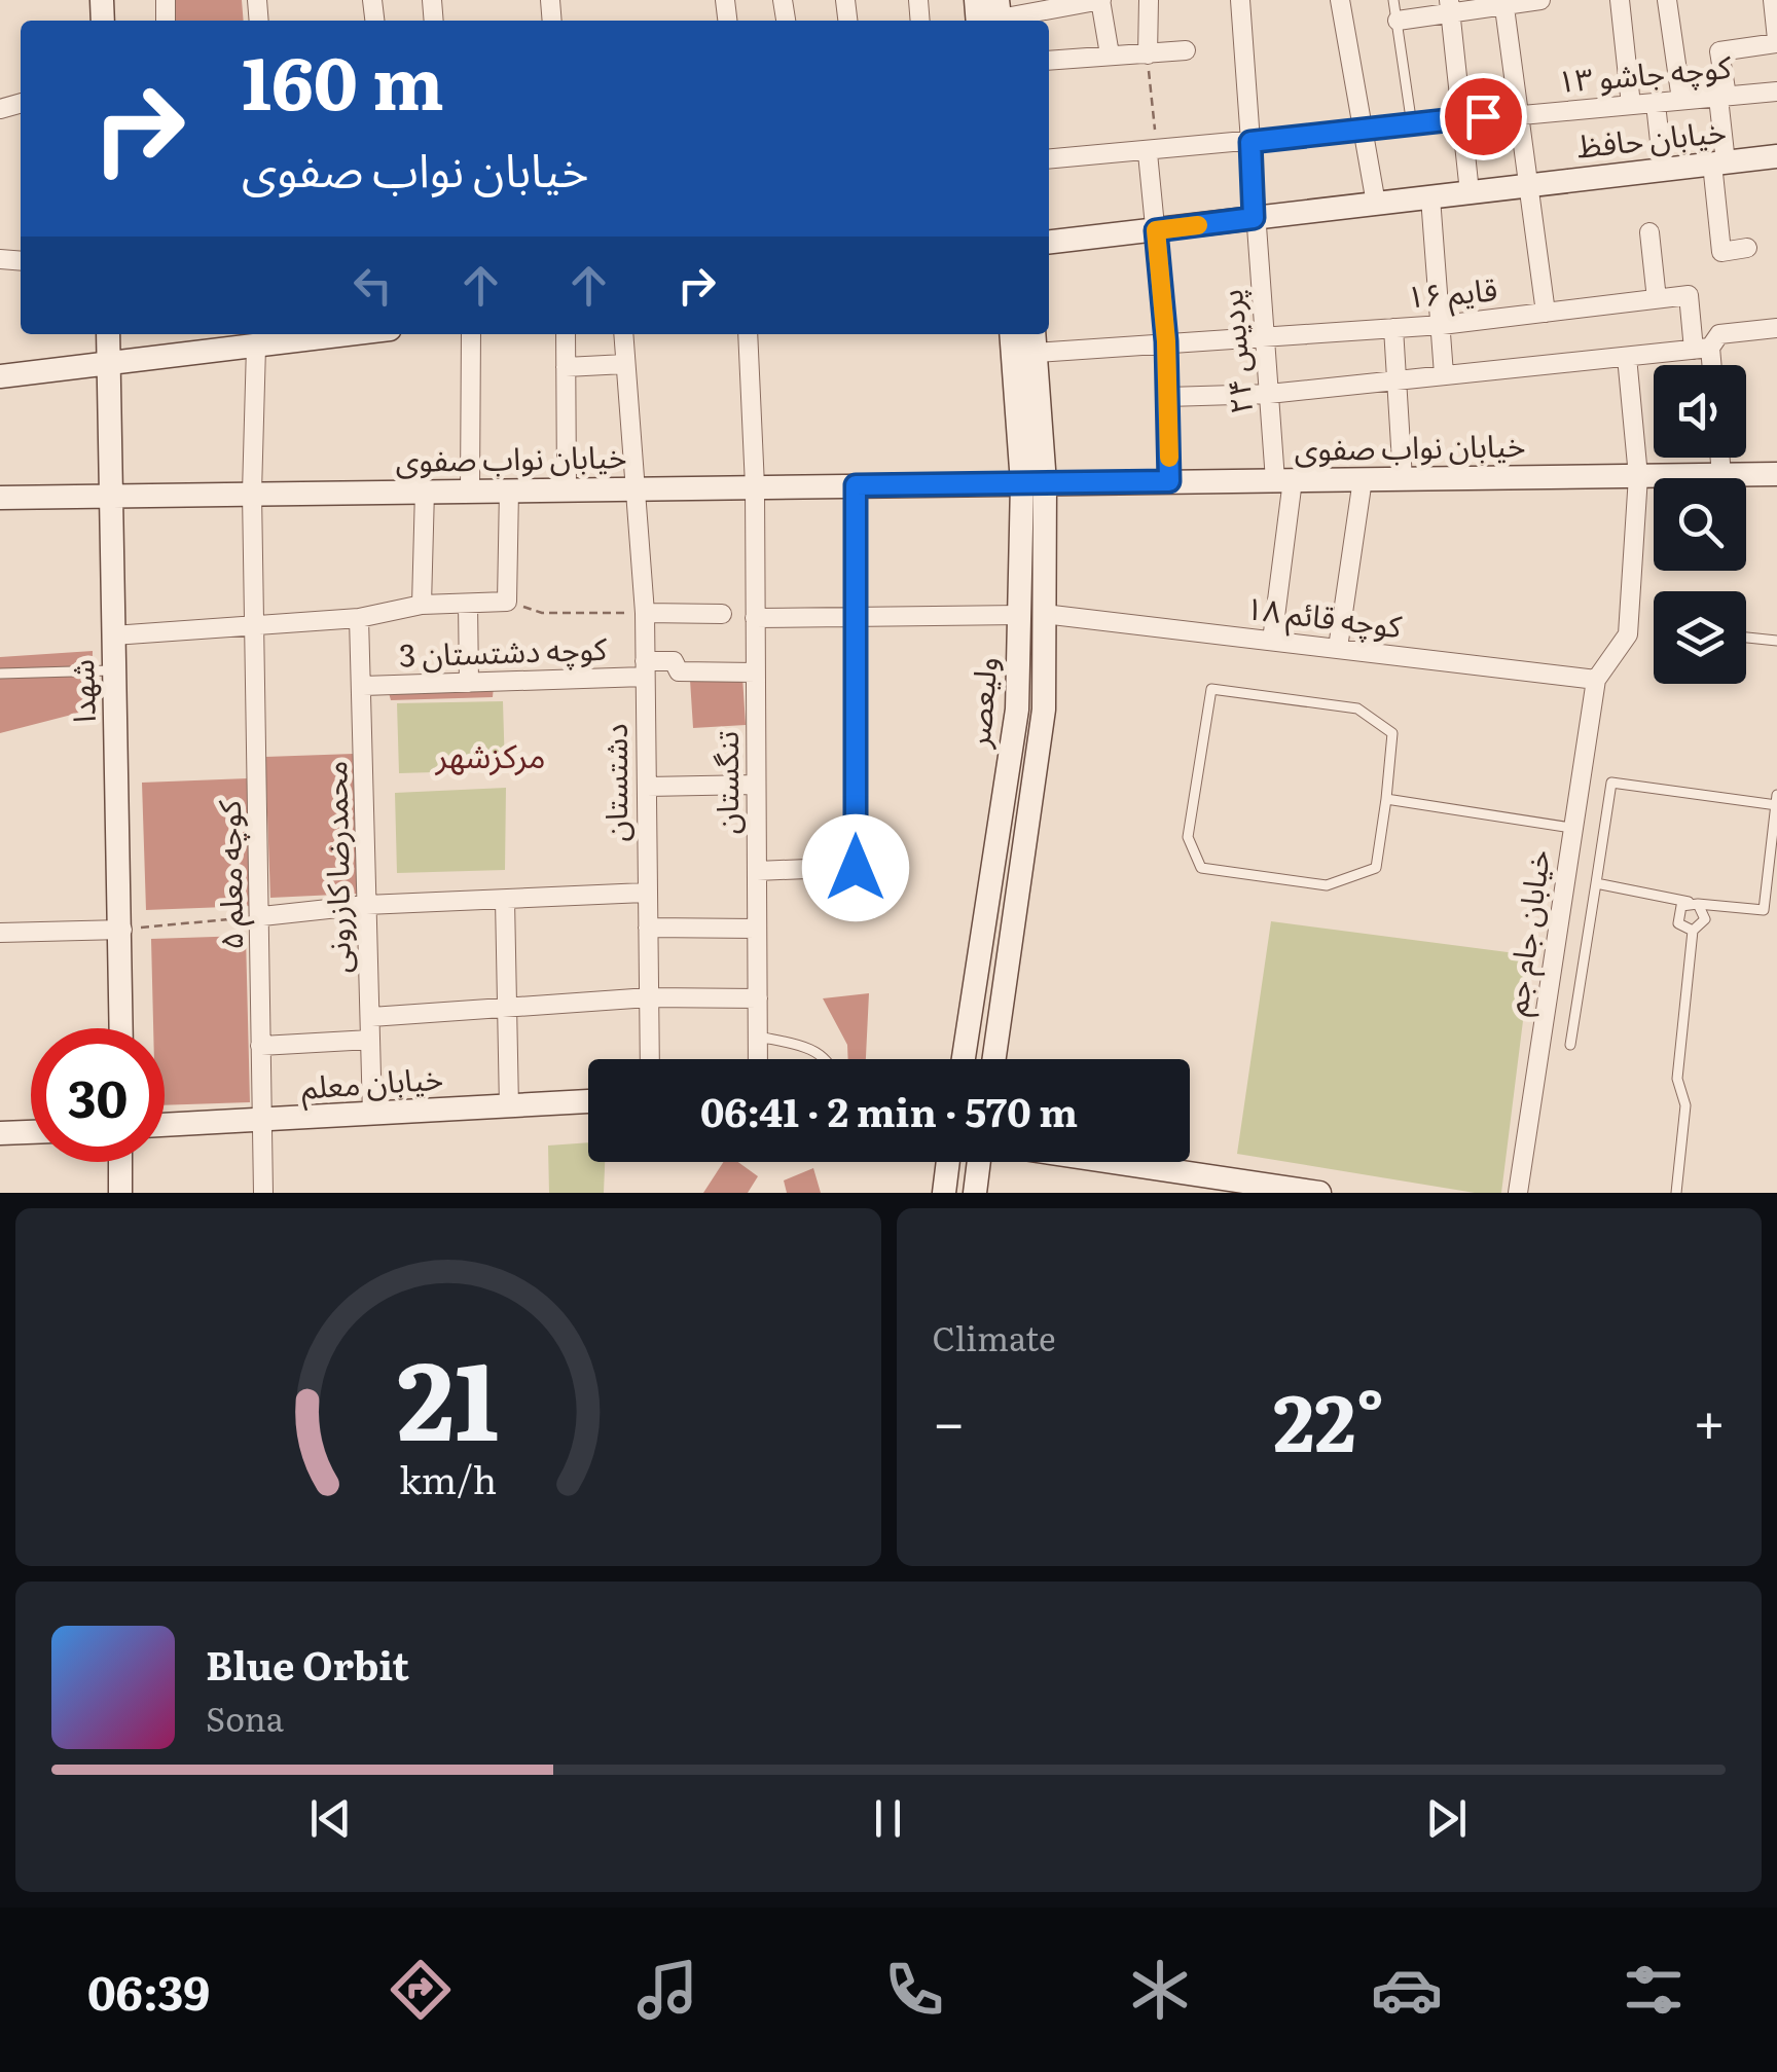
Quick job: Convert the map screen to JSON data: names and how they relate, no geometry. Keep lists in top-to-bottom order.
{
  "streets": {
    "street": [
      "کوچه جاشو ۱۳",
      "خیابان حافظ",
      "قایم ۱۶",
      "پردیس ۲۴",
      "خیابان نواب صفوی",
      "کوچه قائم ۱۸",
      "کوچه دشتستان 3",
      "شهدا",
      "ولیعصر",
      "دشتستان",
      "تنگستان",
      "محمدرضا کازرونی",
      "کوچه معلم ۵",
      "خیابان جام جم",
      "خیابان معلم"
    ]
  },
  "crossings": [
    ["کوچه جاشو ۱۳", "پردیس ۲۴"],
    ["خیابان حافظ", "پردیس ۲۴"],
    ["قایم ۱۶", "پردیس ۲۴"],
    ["قایم ۱۶", "ولیعصر"],
    ["پردیس ۲۴", "خیابان نواب صفوی"],
    ["پردیس ۲۴", "کوچه قائم ۱۸"],
    ["خیابان نواب صفوی", "شهدا"],
    ["خیابان نواب صفوی", "ولیعصر"],
    ["خیابان نواب صفوی", "دشتستان"],
    ["خیابان نواب صفوی", "تنگستان"],
    ["خیابان نواب صفوی", "کوچه معلم ۵"],
    ["کوچه قائم ۱۸", "ولیعصر"],
    ["کوچه قائم ۱۸", "تنگستان"],
    ["کوچه قائم ۱۸", "خیابان جام جم"],
    ["کوچه دشتستان 3", "دشتستان"],
    ["کوچه دشتستان 3", "تنگستان"],
    ["کوچه دشتستان 3", "محمدرضا کازرونی"],
    ["محمدرضا کازرونی", "خیابان معلم"],
    ["کوچه معلم ۵", "خیابان معلم"]
  ],
  "districts": ["مرکزشهر"],
  "page": {
    "turn": ["160 m", "خیابان نواب صفوی"],
    "limit": "30",
    "trip": "06:41 · 2 min · 570 m",
    "tile": "Climate",
    "heat": ["−", "22°", "+"],
    "song": ["Blue Orbit", "Sona"],
    "tabs": "06:39",
    "gauge": ["21", "km/h"]
  }
}
